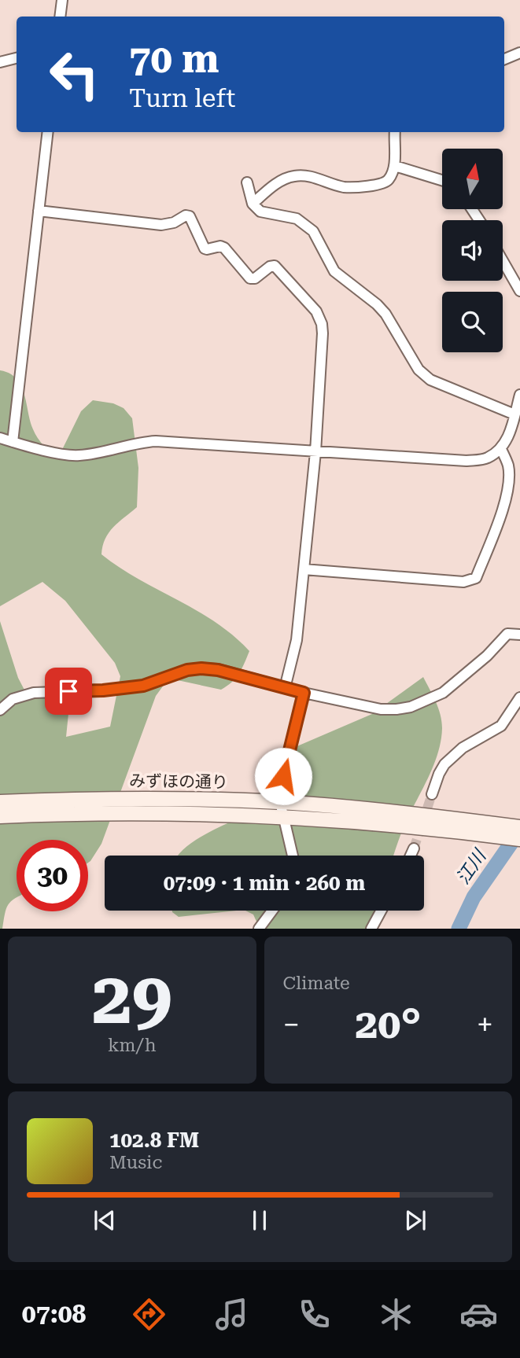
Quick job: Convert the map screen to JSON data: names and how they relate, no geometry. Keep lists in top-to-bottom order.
{
  "streets": {
    "street": ["みずほの通り"]
  },
  "water": ["江川"],
  "north": "top",
  "page": {
    "turn": ["70 m", "Turn left"],
    "limit": "30",
    "trip": "07:09 · 1 min · 260 m",
    "tile": [
      ["29", "km/h"],
      "Climate"
    ],
    "heat": ["−", "20°", "+"],
    "song": ["102.8 FM", "Music"],
    "tabs": "07:08"
  }
}
